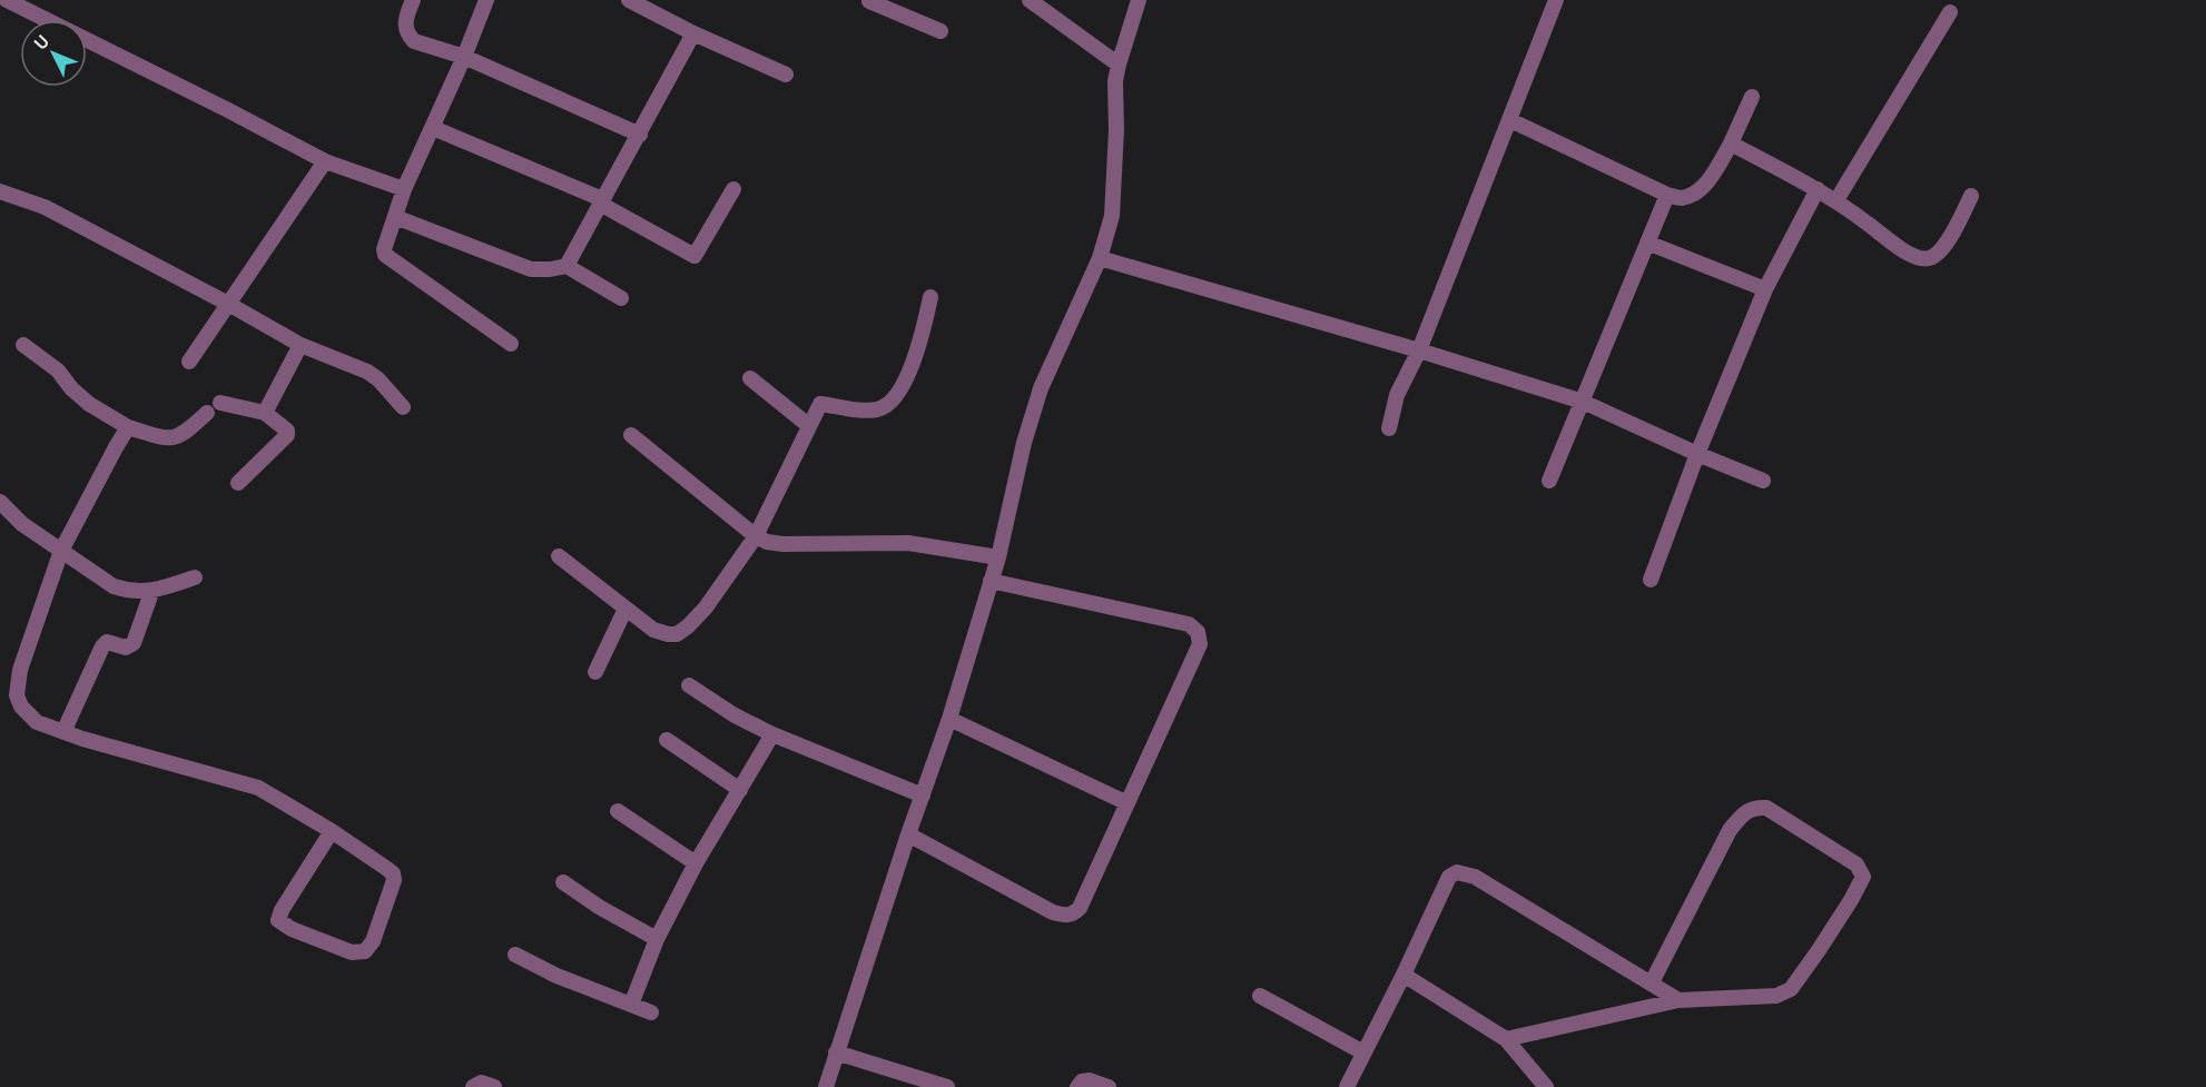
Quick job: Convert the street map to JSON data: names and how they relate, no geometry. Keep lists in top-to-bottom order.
{
  "north": "top left"
}
